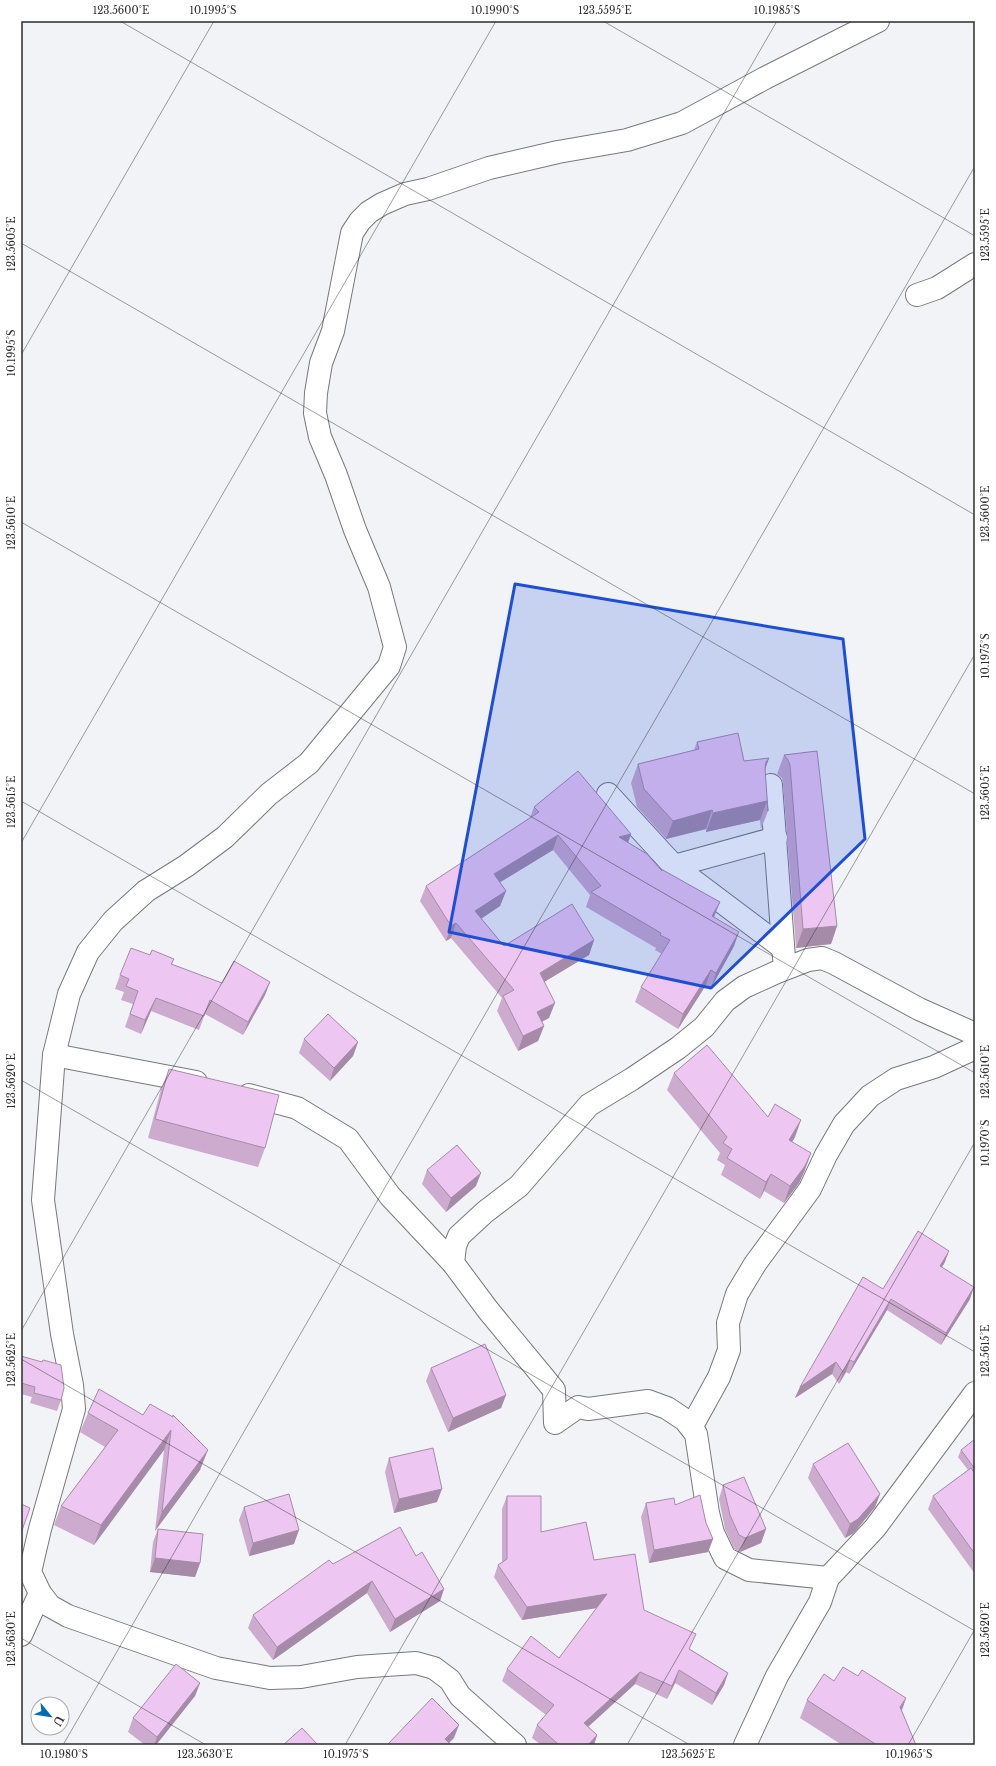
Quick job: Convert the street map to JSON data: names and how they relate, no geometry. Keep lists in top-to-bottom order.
{
  "north": "bottom right",
  "coordinates": [
    "123.5600°E",
    "10.1995°S",
    "10.1990°S",
    "123.5595°E",
    "10.1985°S",
    "123.5605°E",
    "123.5610°E",
    "10.1975°S",
    "123.5615°E",
    "123.5620°E",
    "10.1970°S",
    "123.5625°E",
    "123.5630°E",
    "10.1980°S",
    "10.1965°S"
  ]
}
